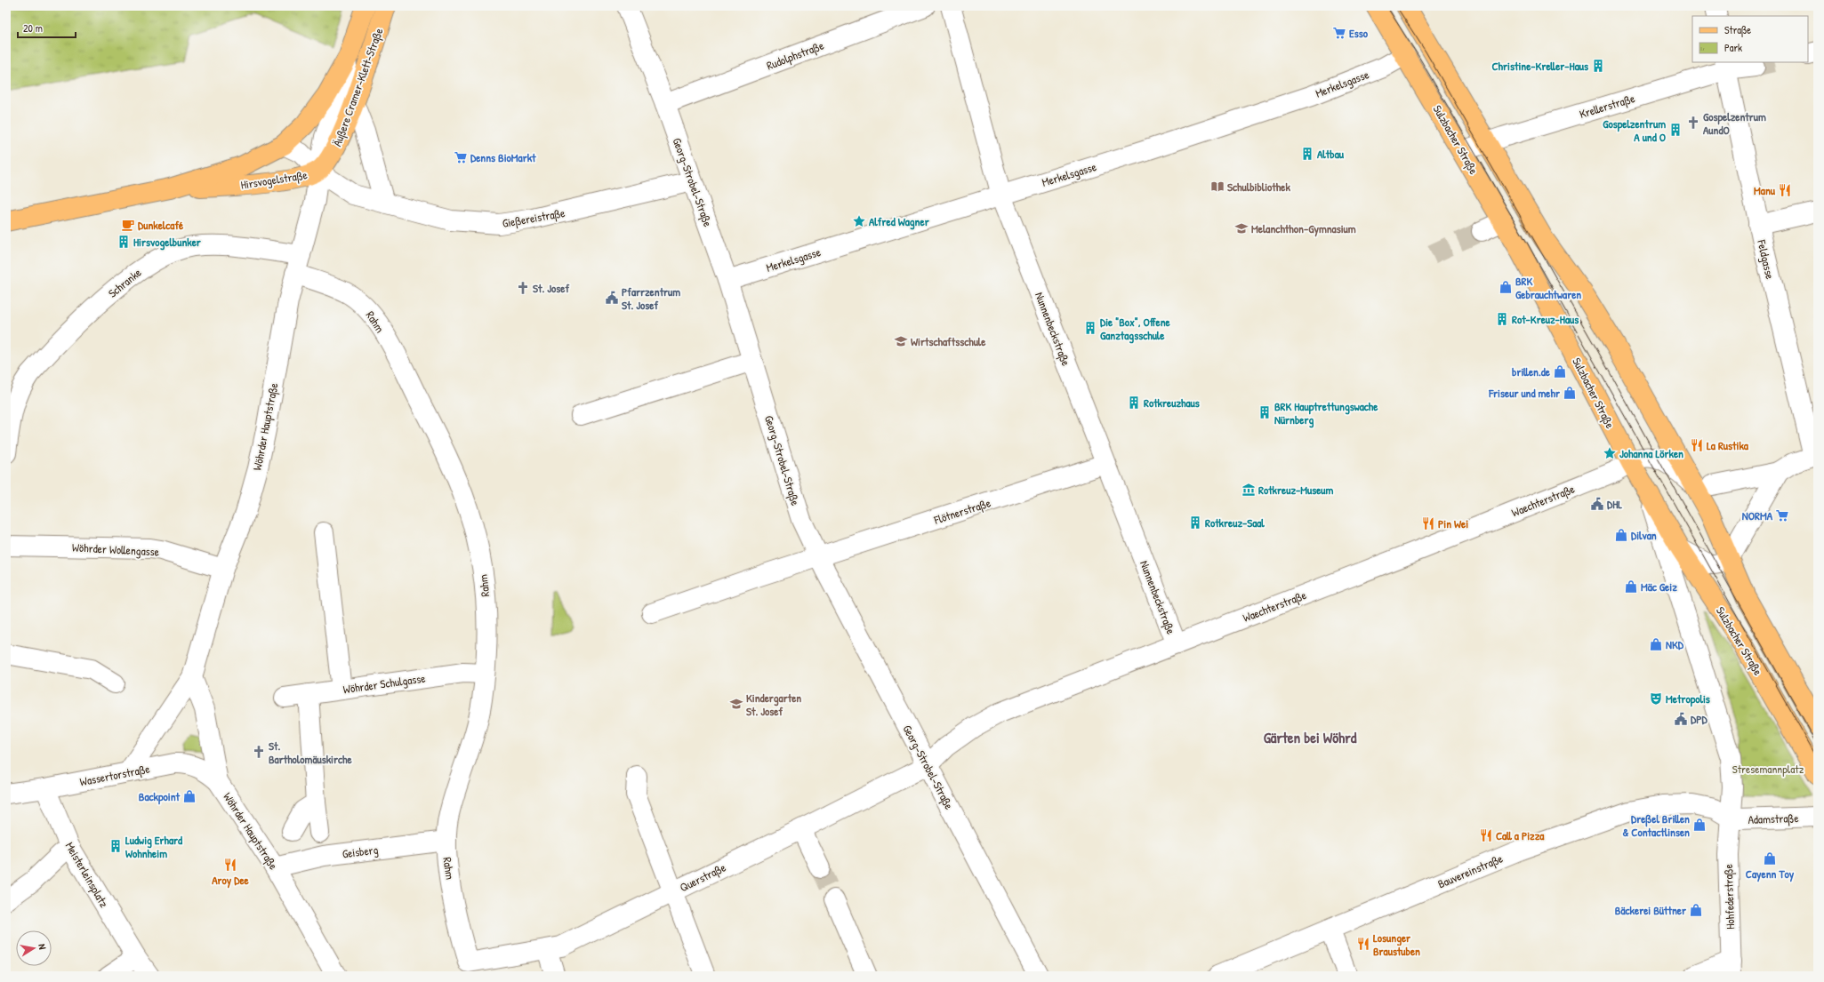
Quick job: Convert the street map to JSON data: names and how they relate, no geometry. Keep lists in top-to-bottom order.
{
  "streets": {
    "main road": ["Äußere Cramer-Klett-Straße", "Sulzbacher Straße", "Hirsvogelstraße"],
    "street": [
      "Rudolphstraße",
      "Merkelsgasse",
      "Krellerstraße",
      "Georg-Strobel-Straße",
      "Gießereistraße",
      "Feldgasse",
      "Schranke",
      "Rahm",
      "Nunnenbeckstraße",
      "Wöhrder Hauptstraße",
      "Waechterstraße",
      "Flötnerstraße",
      "Wöhrder Wollengasse",
      "Wöhrder Schulgasse",
      "Wassertorstraße",
      "Adamstraße",
      "Geisberg",
      "Bauvereinstraße",
      "Meisterleinsplatz",
      "Querstraße",
      "Hohfederstraße"
    ]
  },
  "crossings": [
    ["Rudolphstraße", "Georg-Strobel-Straße"],
    ["Merkelsgasse", "Sulzbacher Straße"],
    ["Merkelsgasse", "Georg-Strobel-Straße"],
    ["Merkelsgasse", "Nunnenbeckstraße"],
    ["Äußere Cramer-Klett-Straße", "Hirsvogelstraße"],
    ["Äußere Cramer-Klett-Straße", "Gießereistraße"],
    ["Äußere Cramer-Klett-Straße", "Wöhrder Hauptstraße"],
    ["Krellerstraße", "Sulzbacher Straße"],
    ["Krellerstraße", "Feldgasse"],
    ["Sulzbacher Straße", "Waechterstraße"],
    ["Hirsvogelstraße", "Gießereistraße"],
    ["Hirsvogelstraße", "Wöhrder Hauptstraße"],
    ["Georg-Strobel-Straße", "Gießereistraße"],
    ["Georg-Strobel-Straße", "Waechterstraße"],
    ["Georg-Strobel-Straße", "Flötnerstraße"],
    ["Georg-Strobel-Straße", "Querstraße"],
    ["Gießereistraße", "Wöhrder Hauptstraße"],
    ["Schranke", "Wöhrder Hauptstraße"],
    ["Rahm", "Wöhrder Hauptstraße"],
    ["Rahm", "Wöhrder Schulgasse"],
    ["Rahm", "Geisberg"],
    ["Rahm", "Querstraße"],
    ["Nunnenbeckstraße", "Waechterstraße"],
    ["Nunnenbeckstraße", "Flötnerstraße"],
    ["Wöhrder Hauptstraße", "Wöhrder Wollengasse"],
    ["Wöhrder Hauptstraße", "Wassertorstraße"],
    ["Wöhrder Hauptstraße", "Geisberg"],
    ["Waechterstraße", "Querstraße"],
    ["Wassertorstraße", "Meisterleinsplatz"],
    ["Adamstraße", "Bauvereinstraße"],
    ["Adamstraße", "Hohfederstraße"],
    ["Bauvereinstraße", "Hohfederstraße"]
  ],
  "districts": ["Gärten bei Wöhrd"],
  "parks": ["Stresemannplatz"],
  "places": {
    "supermarket": ["Esso", "Denns BioMarkt", "NORMA"],
    "building": [
      "Christine-Kreller-Haus",
      "Gospelzentrum A und O",
      "Altbau",
      "Hirsvogelbunker",
      "Rot-Kreuz-Haus",
      "Die \"Box\", Offene Ganztagsschule",
      "Rotkreuzhaus",
      "BRK Hauptrettungswache Nürnberg",
      "Rotkreuz-Saal",
      "Ludwig Erhard Wohnheim"
    ],
    "church": ["Gospelzentrum AundO", "St. Josef", "St. Bartholomäuskirche"],
    "library": ["Schulbibliothek"],
    "restaurant": [
      "Manu",
      "La Rustika",
      "Pin Wei",
      "Call a Pizza",
      "Aroy Dee",
      "Losunger Braustuben"
    ],
    "place": ["Alfred Wagner", "Johanna Lörken"],
    "cafe": ["Dunkelcafé"],
    "school or university": ["Melanchthon-Gymnasium", "Wirtschaftsschule", "Kindergarten St. Josef"],
    "shop": [
      "BRK Gebrauchtwaren",
      "brillen.de",
      "Friseur und mehr",
      "Dilvan",
      "Mäc Geiz",
      "NKD",
      "Backpoint",
      "Dreßel Brillen & Contactlinsen",
      "Cayenn Toy",
      "Bäckerei Büttner"
    ],
    "public building": ["Pfarrzentrum St. Josef", "DHL", "DPD"],
    "museum": ["Rotkreuz-Museum"],
    "theatre": ["Metropolis"]
  },
  "legend": ["Straße", "Park"],
  "scale_bar": "20 m",
  "north": "right"
}
